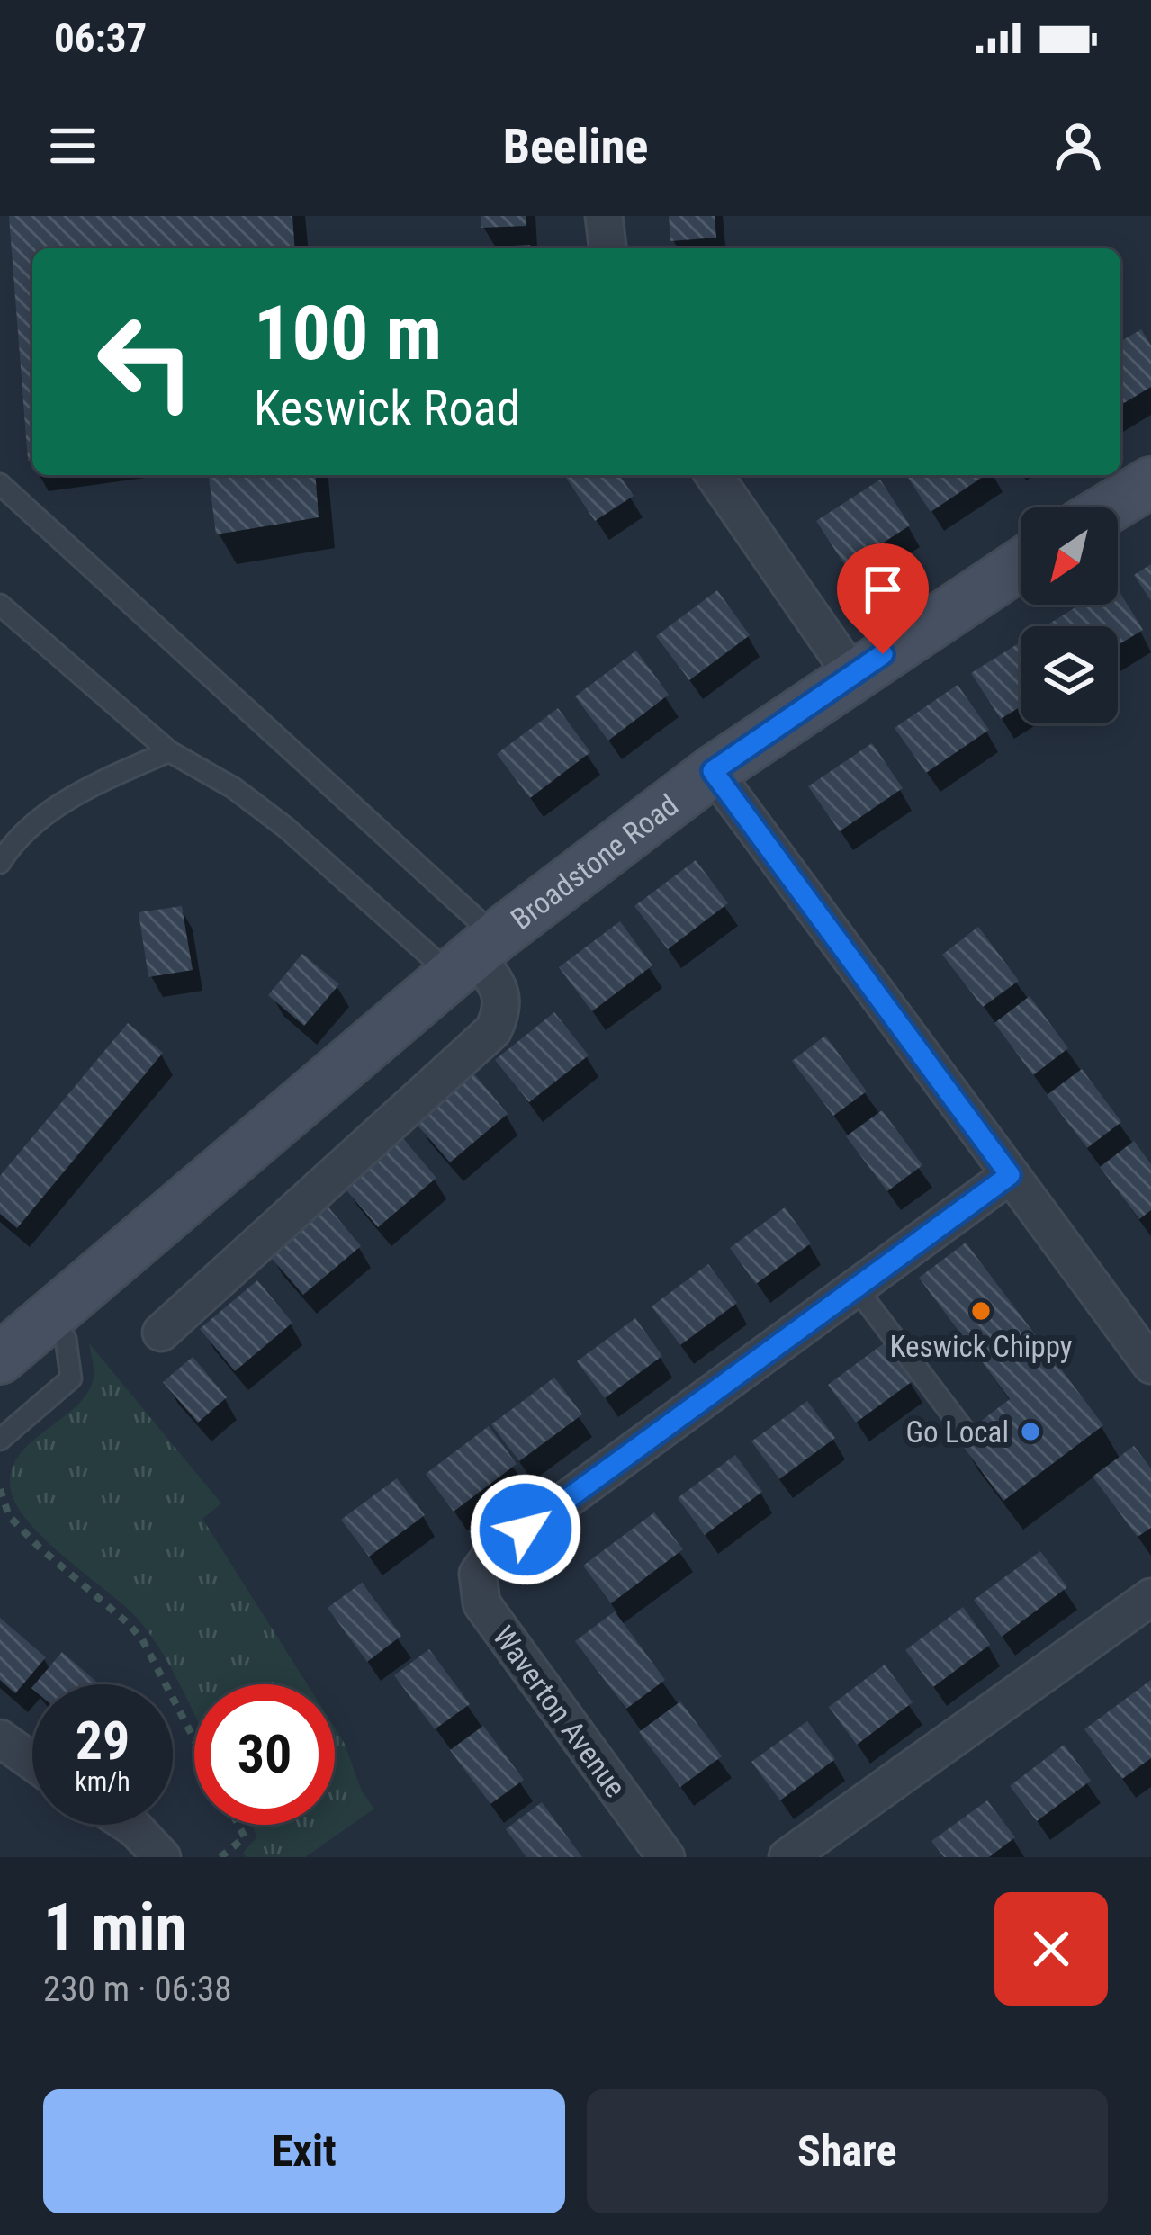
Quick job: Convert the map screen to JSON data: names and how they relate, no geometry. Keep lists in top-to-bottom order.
{
  "streets": {
    "main road": ["Broadstone Road"],
    "street": ["Waverton Avenue"]
  },
  "places": ["Keswick Chippy", "Go Local"],
  "north": "bottom left",
  "page": {
    "status": "06:37",
    "header": "Beeline",
    "turn": ["100 m", "Keswick Road"],
    "speed": "29 km/h",
    "limit": "30",
    "heading": ["1 min", "230 m · 06:38"],
    "buttons": ["Exit", "Share"]
  }
}
